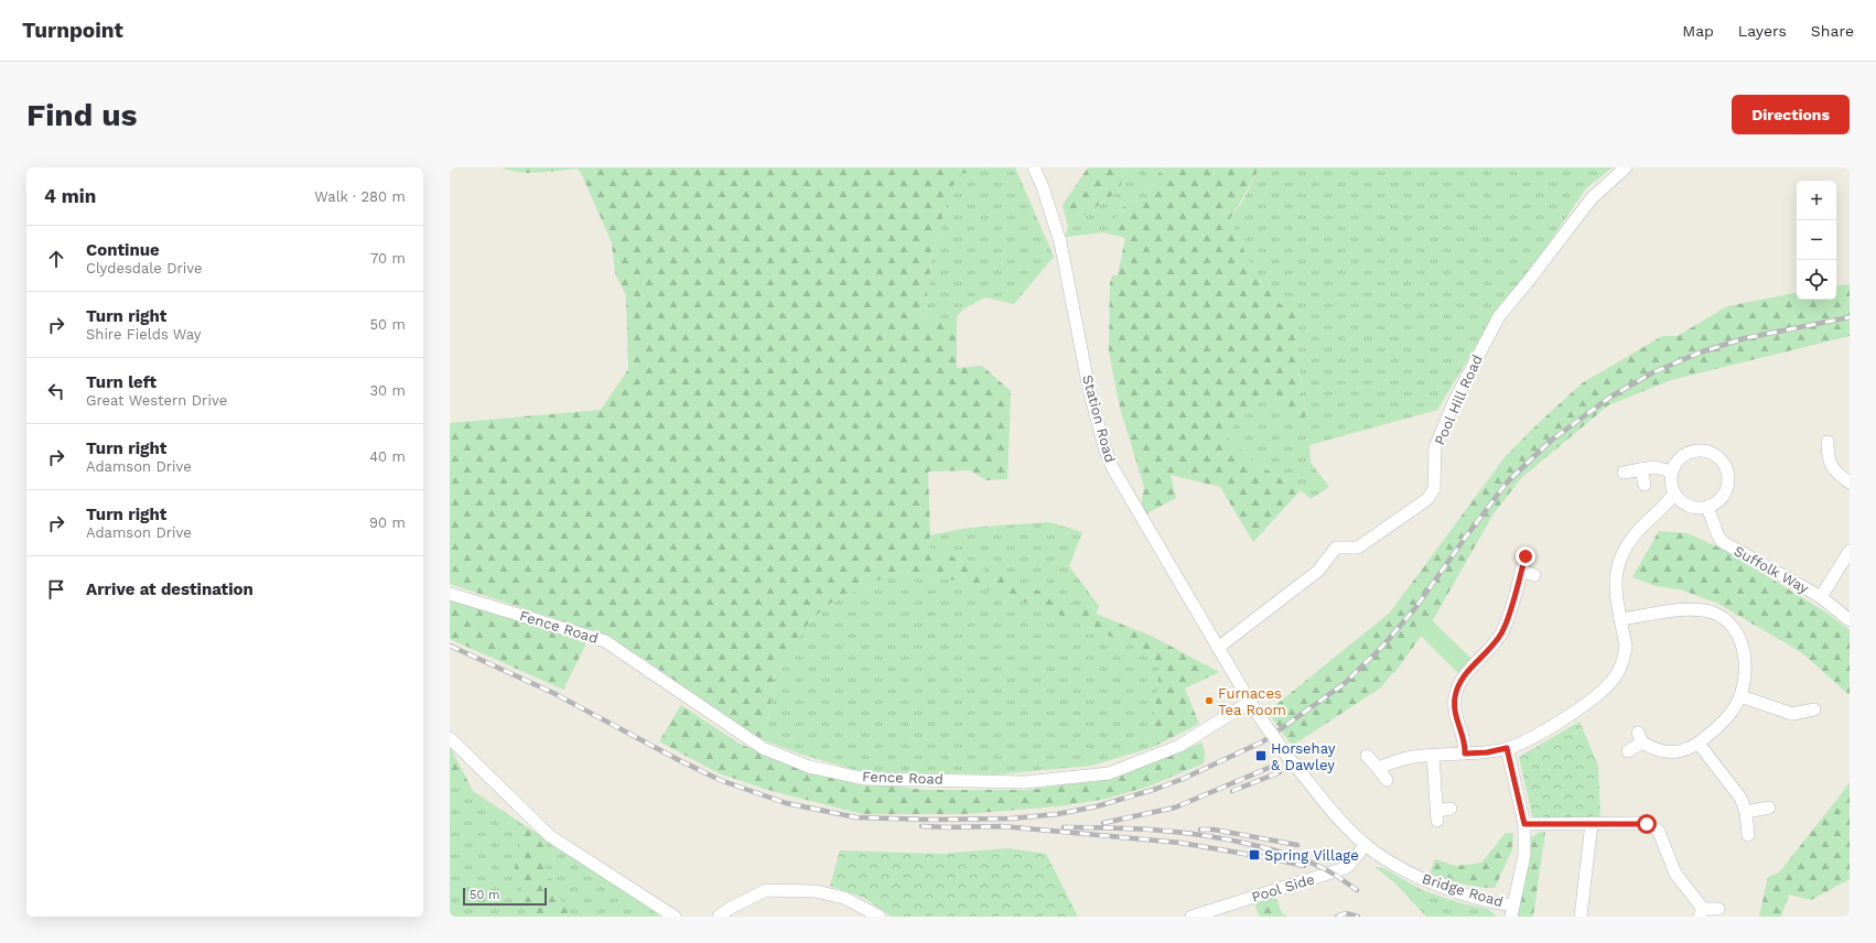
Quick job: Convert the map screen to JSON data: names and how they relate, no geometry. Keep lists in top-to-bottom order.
{
  "streets": {
    "street": [
      "Pool Hill Road",
      "Station Road",
      "Suffolk Way",
      "Fence Road",
      "Pool Side",
      "Bridge Road"
    ]
  },
  "crossings": [
    ["Pool Hill Road", "Station Road"],
    ["Pool Hill Road", "Bridge Road"],
    ["Station Road", "Bridge Road"],
    ["Fence Road", "Bridge Road"],
    ["Pool Side", "Bridge Road"]
  ],
  "places": {
    "other": ["Furnaces Tea Room"],
    "transit": ["Horsehay & Dawley", "Spring Village"]
  },
  "scale_bar": "50 m",
  "page": {
    "header": "Turnpoint",
    "nav": ["Map", "Layers", "Share"],
    "buttons": "Directions",
    "title": "Find us",
    "heading": ["4 min", "Walk · 280 m"],
    "map_buttons": ["+", "−"],
    "list": [
      ["Continue", "Clydesdale Drive", "70 m"],
      ["Turn right", "Shire Fields Way", "50 m"],
      ["Turn left", "Great Western Drive", "30 m"],
      ["Turn right", "Adamson Drive", "40 m"],
      ["Turn right", "Adamson Drive", "90 m"],
      "Arrive at destination"
    ],
    "scale": "50 m"
  }
}
